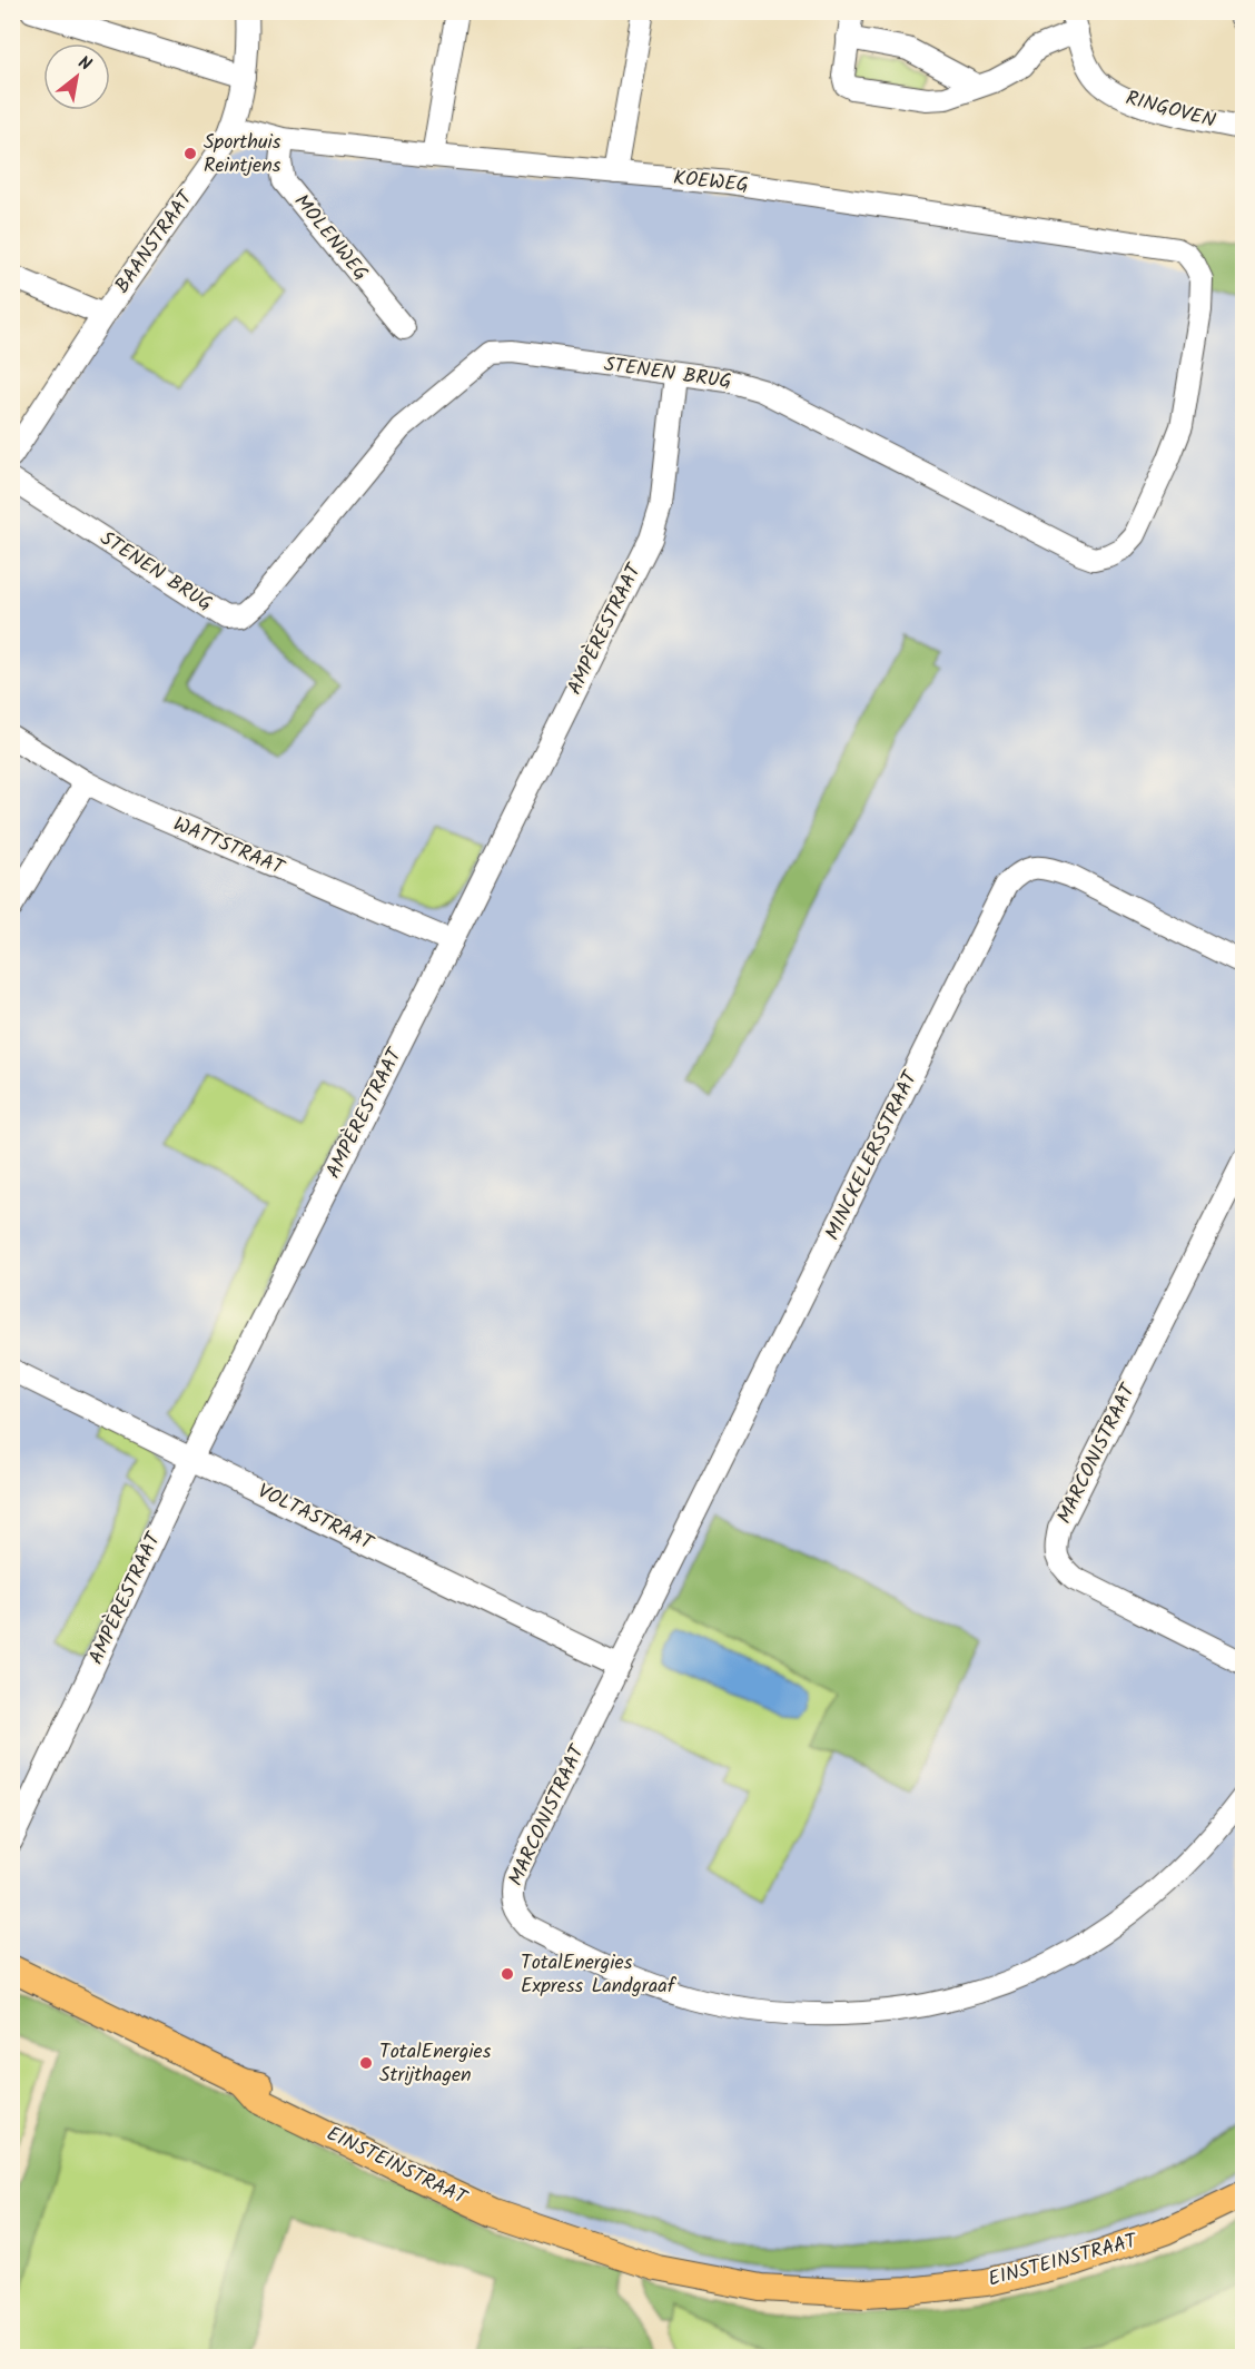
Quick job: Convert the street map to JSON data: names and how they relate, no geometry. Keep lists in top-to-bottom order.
{
  "streets": {
    "main road": ["EINSTEINSTRAAT"],
    "street": [
      "RINGOVEN",
      "KOEWEG",
      "MOLENWEG",
      "BAANSTRAAT",
      "STENEN BRUG",
      "AMPÈRESTRAAT",
      "WATTSTRAAT",
      "MINCKELERSSTRAAT",
      "MARCONISTRAAT",
      "VOLTASTRAAT"
    ]
  },
  "crossings": [
    ["KOEWEG", "MOLENWEG"],
    ["KOEWEG", "BAANSTRAAT"],
    ["KOEWEG", "STENEN BRUG"],
    ["STENEN BRUG", "AMPÈRESTRAAT"],
    ["AMPÈRESTRAAT", "WATTSTRAAT"],
    ["AMPÈRESTRAAT", "VOLTASTRAAT"],
    ["MINCKELERSSTRAAT", "MARCONISTRAAT"],
    ["MINCKELERSSTRAAT", "VOLTASTRAAT"],
    ["MARCONISTRAAT", "VOLTASTRAAT"]
  ],
  "places": ["Sporthuis Reintjens", "TotalEnergies Express Landgraaf", "TotalEnergies Strijthagen"],
  "north": "top right"
}
